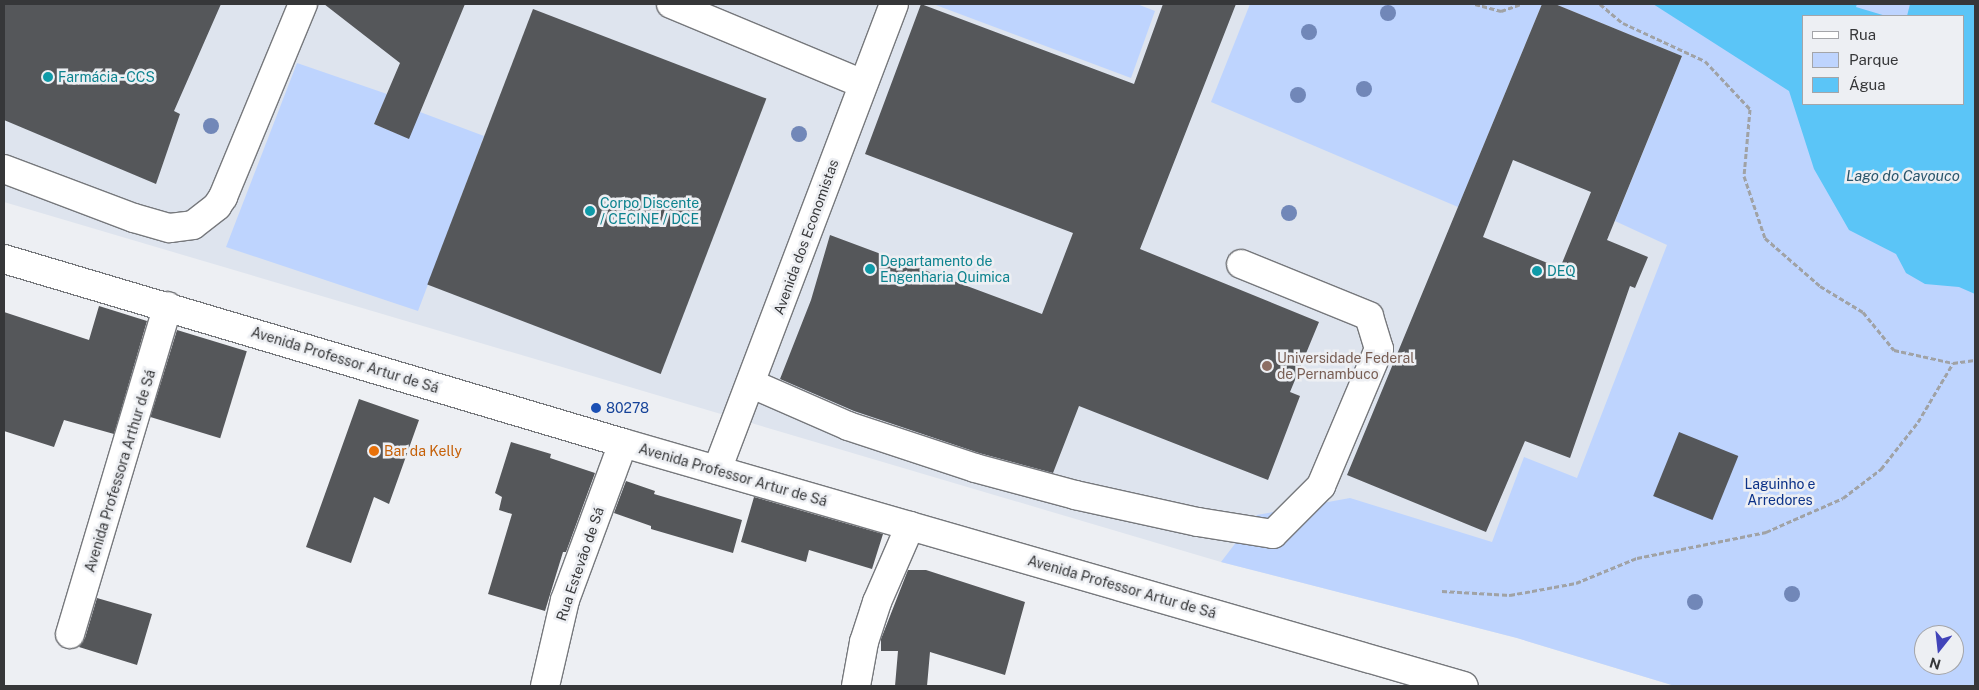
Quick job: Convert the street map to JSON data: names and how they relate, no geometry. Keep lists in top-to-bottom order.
{
  "streets": {
    "street": [
      "Avenida dos Economistas",
      "Avenida Professor Artur de Sá",
      "Avenida Professora Arthur de Sá",
      "Rua Estevão de Sá"
    ]
  },
  "crossings": [
    ["Avenida dos Economistas", "Avenida Professor Artur de Sá"],
    ["Avenida Professor Artur de Sá", "Avenida Professora Arthur de Sá"],
    ["Avenida Professor Artur de Sá", "Rua Estevão de Sá"]
  ],
  "water": ["Lago do Cavouco"],
  "parks": ["Laguinho e Arredores"],
  "places": [
    "Farmácia - CCS",
    "Corpo Discente / CECINE / DCE",
    "Departamento de Engenharia Quimica",
    "DEQ",
    "Universidade Federal de Pernambuco",
    "80278",
    "Bar da Kelly"
  ],
  "legend": ["Rua", "Parque", "Água"],
  "north": "bottom"
}
